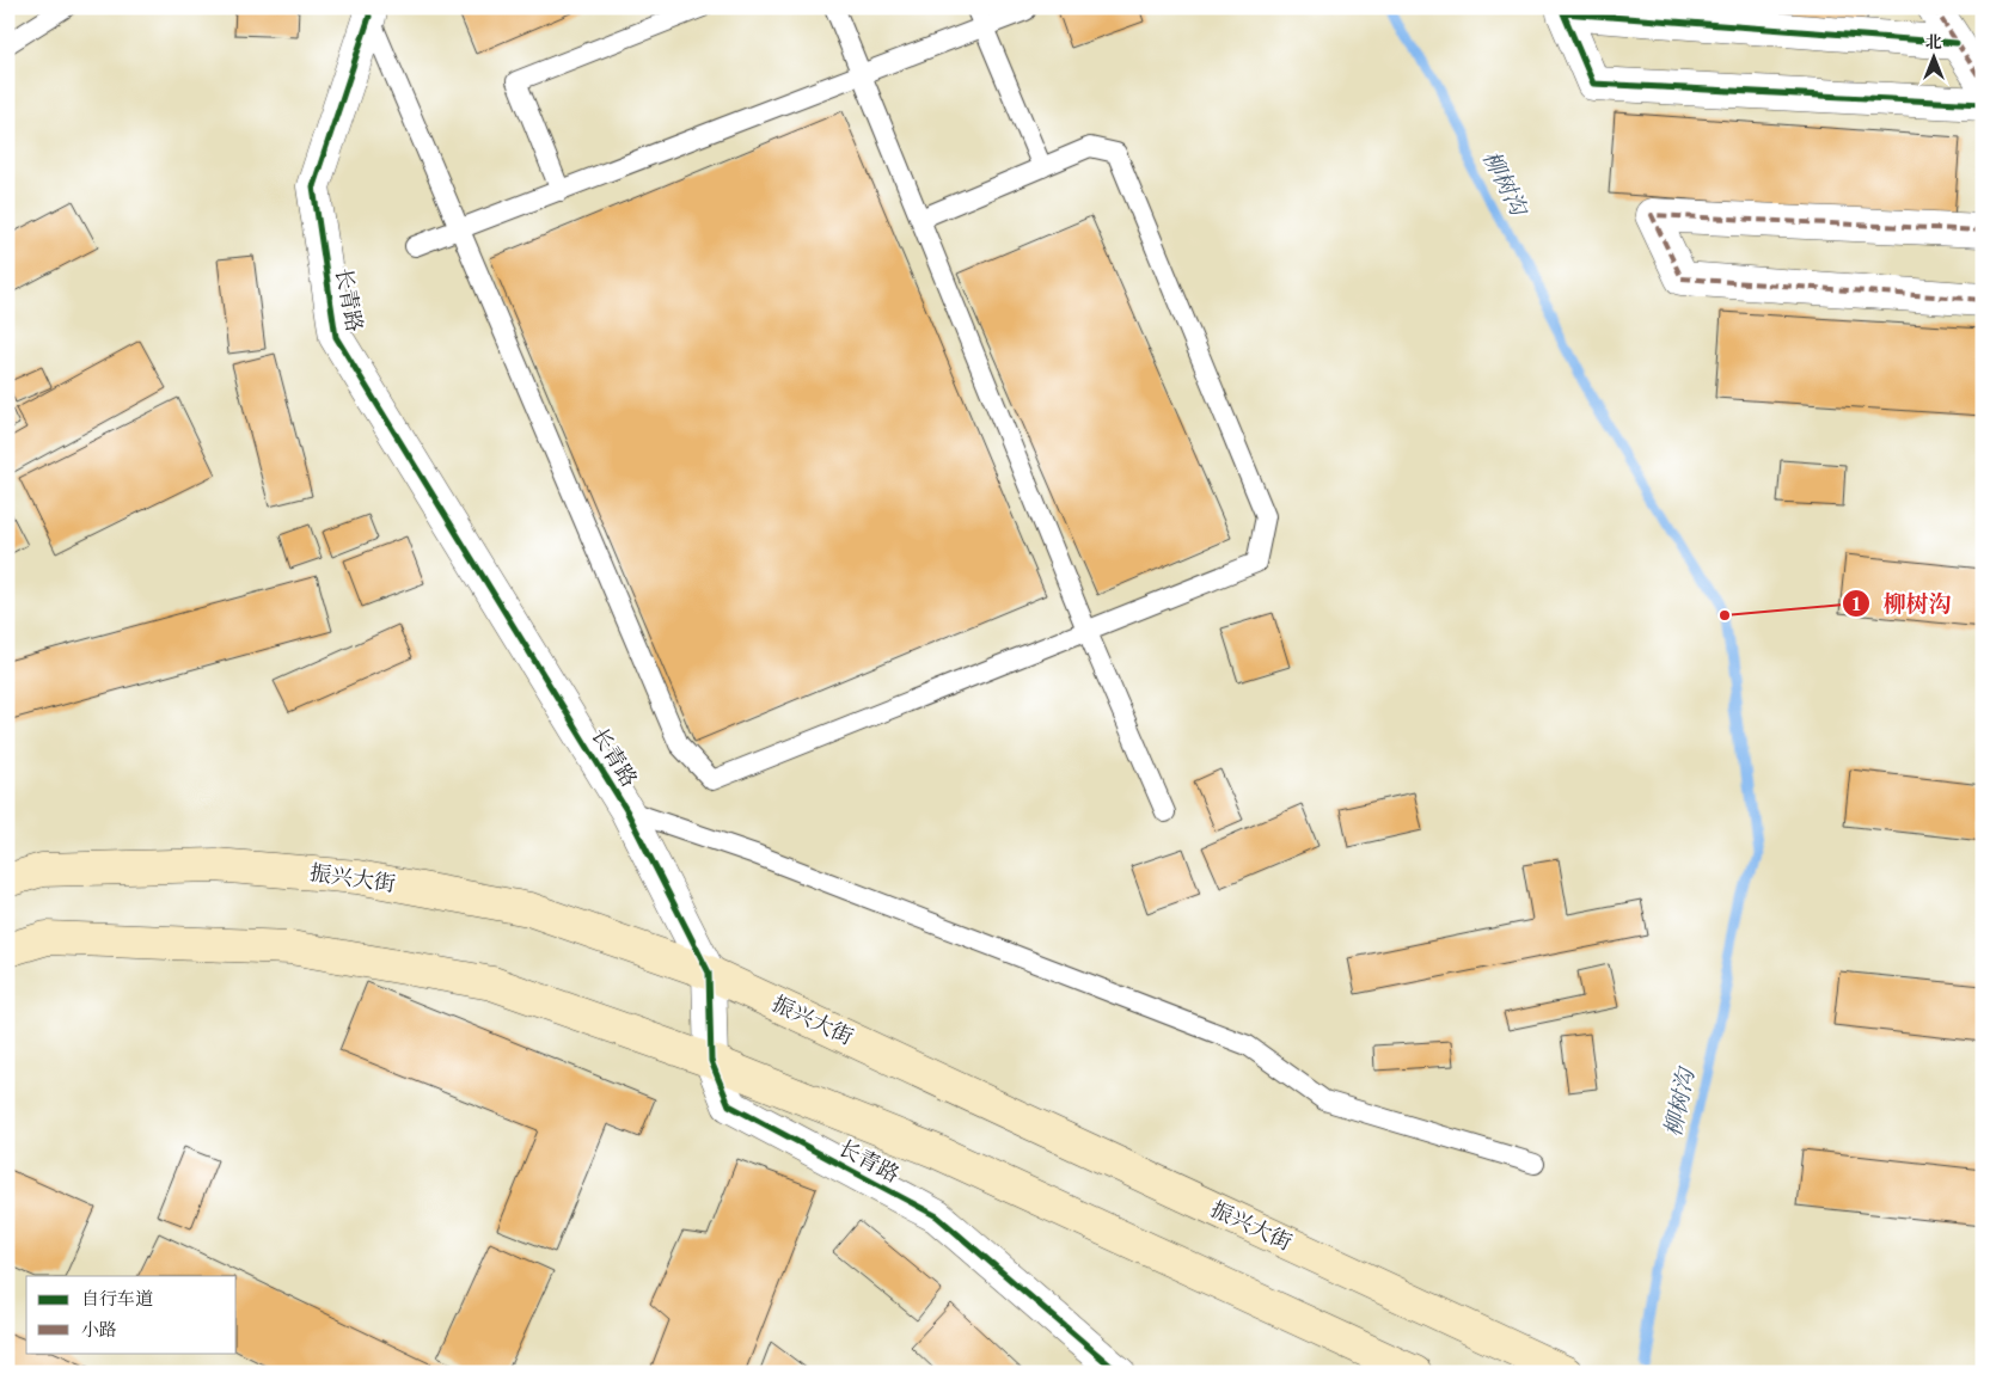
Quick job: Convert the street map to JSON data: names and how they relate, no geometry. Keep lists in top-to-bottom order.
{
  "streets": {
    "street": ["长青路", "振兴大街"]
  },
  "crossings": [
    ["长青路", "振兴大街"]
  ],
  "water": ["柳树沟"],
  "places": ["柳树沟"],
  "legend": ["自行车道", "小路"],
  "north": "top"
}
